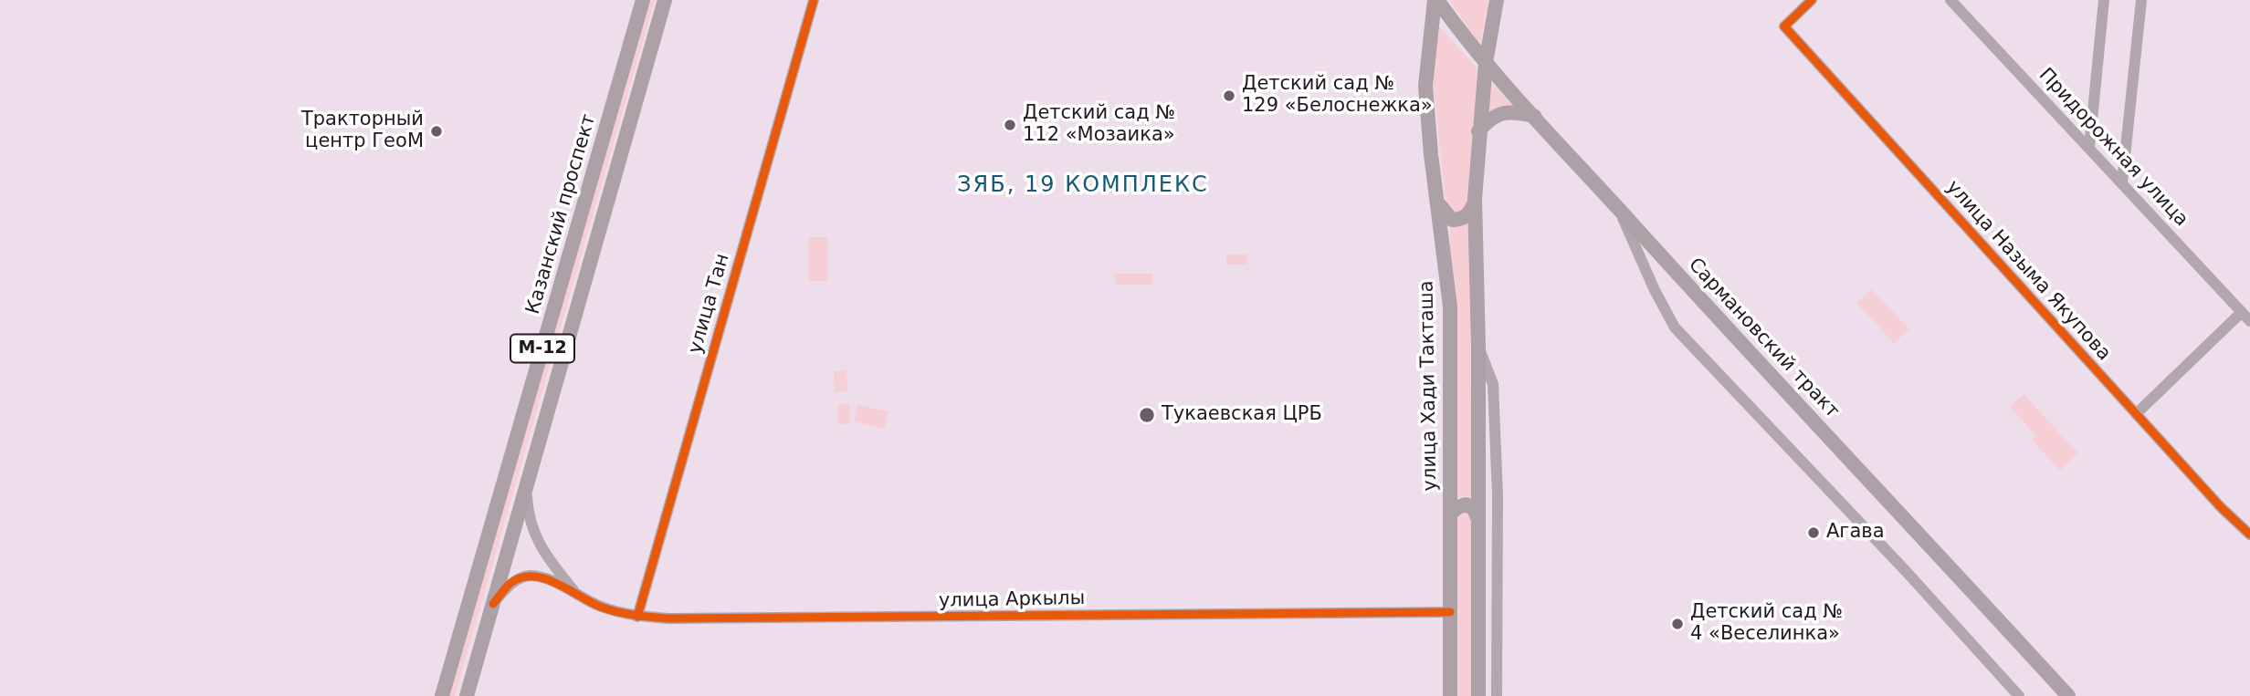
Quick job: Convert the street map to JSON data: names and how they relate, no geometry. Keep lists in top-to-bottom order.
{
  "streets": {
    "main road": [
      "Казанский проспект",
      "Сармановский тракт",
      "М-12",
      "улица Хади Такташа"
    ],
    "street": [
      "Придорожная улица",
      "улица Назыма Якупова",
      "улица Тан",
      "улица Аркылы"
    ]
  },
  "crossings": [
    ["Казанский проспект", "улица Аркылы"],
    ["улица Тан", "улица Аркылы"],
    ["Сармановский тракт", "улица Хади Такташа"],
    ["улица Хади Такташа", "улица Аркылы"]
  ],
  "districts": ["ЗЯБ, 19 КОМПЛЕКС"],
  "places": [
    "Детский сад № 129 «Белоснежка»",
    "Детский сад № 112 «Мозаика»",
    "Тракторный центр ГеоМ",
    "Тукаевская ЦРБ",
    "Агава",
    "Детский сад № 4 «Веселинка»"
  ]
}
